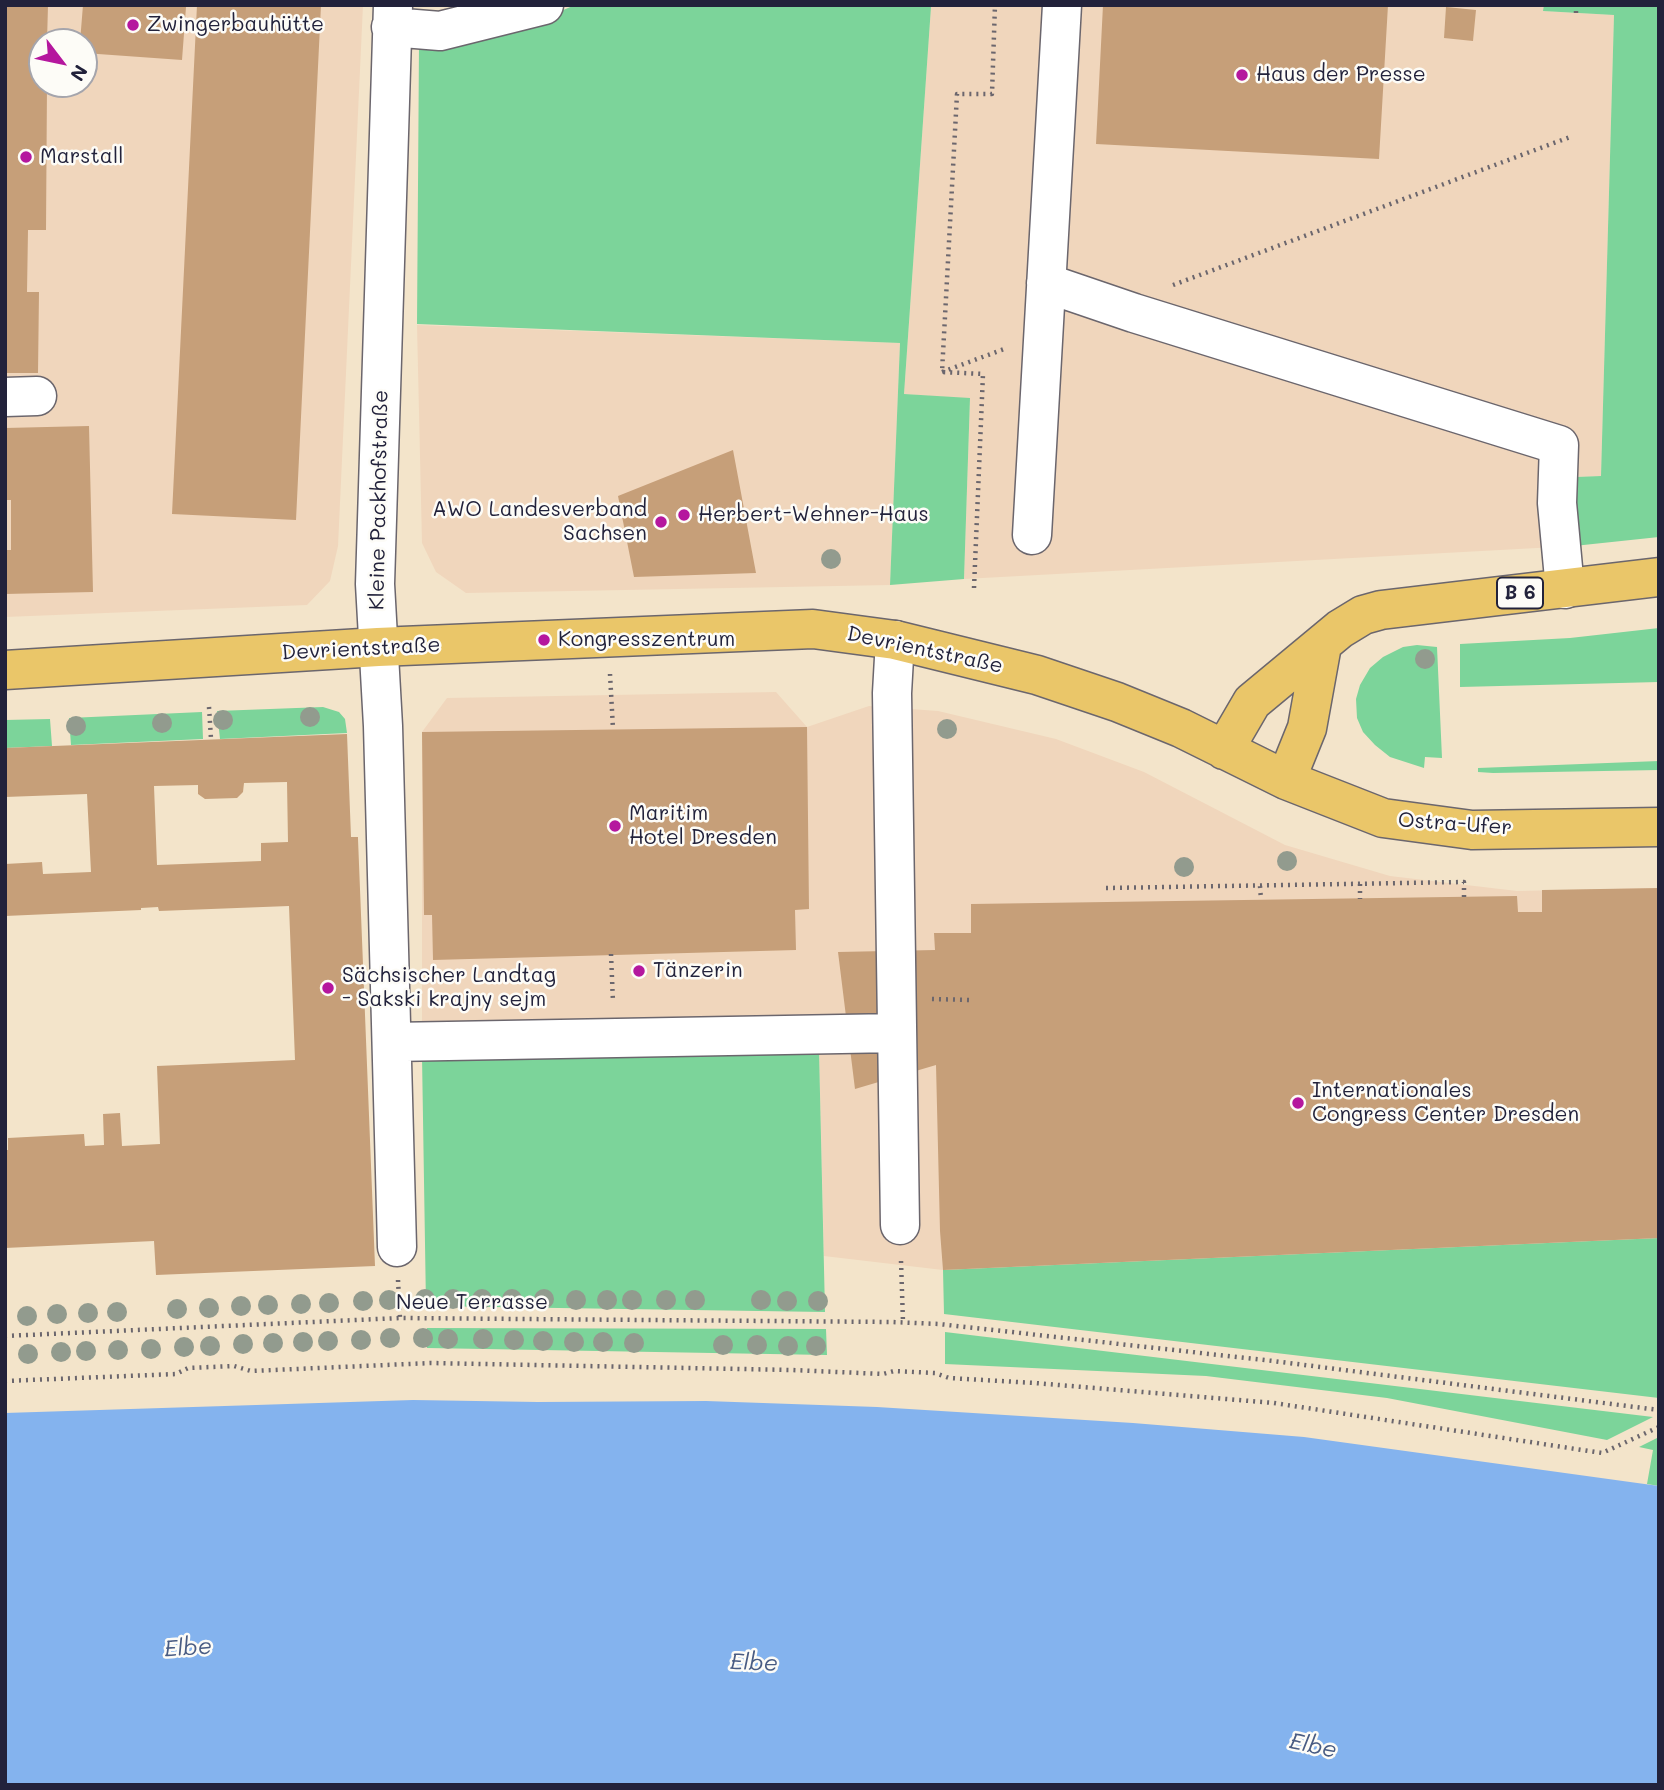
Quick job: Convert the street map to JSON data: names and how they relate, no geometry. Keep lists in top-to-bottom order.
{
  "streets": {
    "main road": ["B 6", "Devrientstraße", "Ostra-Ufer"],
    "street": ["Kleine Packhofstraße"],
    "path": ["Neue Terrasse"]
  },
  "crossings": [
    ["Kleine Packhofstraße", "Devrientstraße"],
    ["B 6", "Devrientstraße"],
    ["B 6", "Ostra-Ufer"],
    ["Devrientstraße", "Ostra-Ufer"]
  ],
  "water": ["Elbe"],
  "places": [
    "Zwingerbauhütte",
    "Haus der Presse",
    "Marstall",
    "Herbert-Wehner-Haus",
    "AWO Landesverband Sachsen",
    "Kongresszentrum",
    "Maritim Hotel Dresden",
    "Tänzerin",
    "Sächsischer Landtag - Sakski krajny sejm",
    "Internationales Congress Center Dresden"
  ],
  "north": "bottom right"
}
